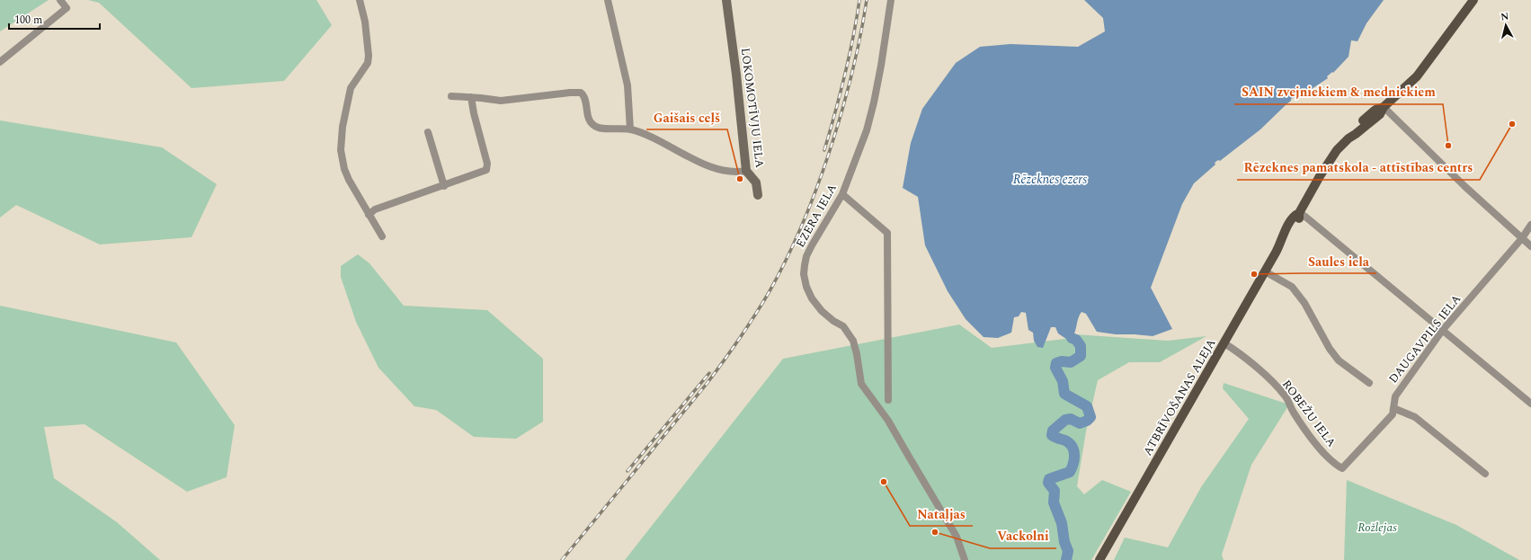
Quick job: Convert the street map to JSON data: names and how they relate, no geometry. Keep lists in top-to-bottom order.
{
  "streets": {
    "main road": ["ATBRĪVOŠANAS ALEJA"],
    "street": [
      "LOKOMOTĪVJU IELA",
      "EZERA IELA",
      "DAUGAVPILS IELA",
      "ROBEŽU IELA"
    ]
  },
  "crossings": [
    ["DAUGAVPILS IELA", "ROBEŽU IELA"],
    ["ATBRĪVOŠANAS ALEJA", "ROBEŽU IELA"]
  ],
  "water": ["Rēzeknes ezers"],
  "parks": ["Rožlejas"],
  "places": [
    "Rēzeknes pamatskola - attīstības centrs",
    "SAIN zvejniekiem & medniekiem",
    "Gaišais ceļš",
    "Saules iela",
    "Nataļjas",
    "Vackolni"
  ],
  "scale_bar": "100 m",
  "north": "top"
}
